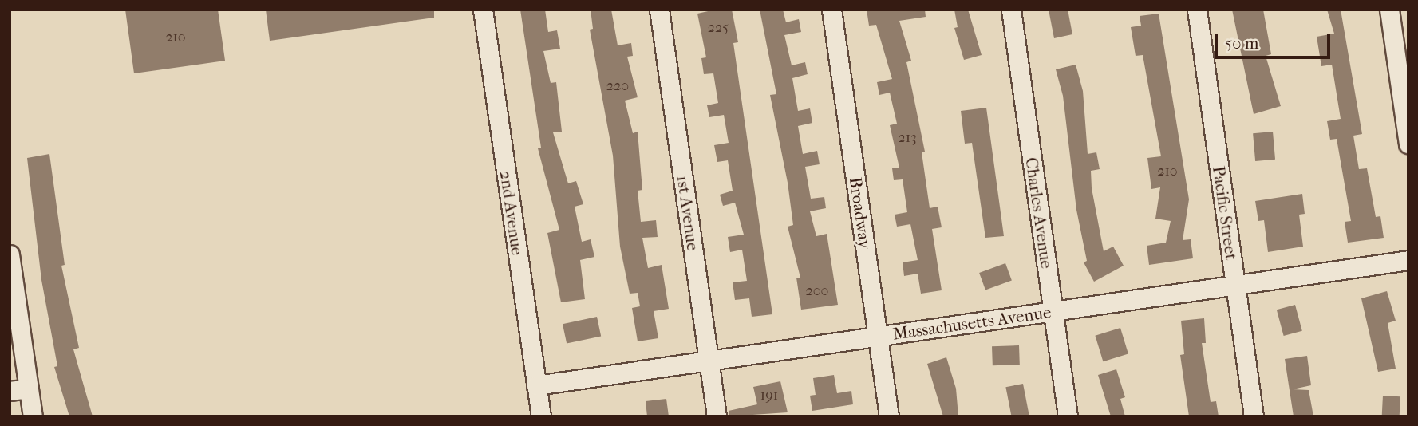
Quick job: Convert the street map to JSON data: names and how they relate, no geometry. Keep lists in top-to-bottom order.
{
  "streets": {
    "street": [
      "2nd Avenue",
      "1st Avenue",
      "Broadway",
      "Charles Avenue",
      "Pacific Street",
      "Massachusetts Avenue"
    ]
  },
  "crossings": [
    ["2nd Avenue", "Massachusetts Avenue"],
    ["1st Avenue", "Massachusetts Avenue"],
    ["Broadway", "Massachusetts Avenue"],
    ["Charles Avenue", "Massachusetts Avenue"],
    ["Pacific Street", "Massachusetts Avenue"]
  ],
  "house_numbers": [
    "225",
    "210",
    "220",
    "213",
    "210",
    "200",
    "191"
  ],
  "scale_bar": "50 m"
}
